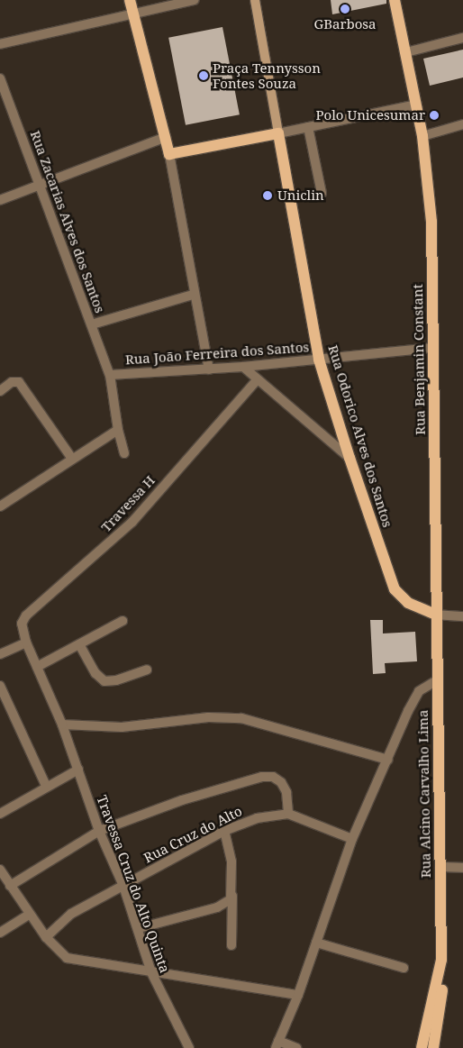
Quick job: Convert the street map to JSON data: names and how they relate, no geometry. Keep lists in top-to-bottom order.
{
  "streets": {
    "main road": ["Rua Benjamin Constant", "Rua Odorico Alves dos Santos", "Rua Alcino Carvalho Lima"],
    "street": [
      "Rua Zacarias Alves dos Santos",
      "Rua João Ferreira dos Santos",
      "Travessa H",
      "Rua Cruz do Alto",
      "Travessa Cruz do Alto Quinta"
    ]
  },
  "crossings": [
    ["Rua Zacarias Alves dos Santos", "Rua João Ferreira dos Santos"],
    ["Rua João Ferreira dos Santos", "Rua Benjamin Constant"],
    ["Rua João Ferreira dos Santos", "Rua Odorico Alves dos Santos"],
    ["Rua Benjamin Constant", "Rua Odorico Alves dos Santos"],
    ["Rua Benjamin Constant", "Rua Alcino Carvalho Lima"],
    ["Rua Odorico Alves dos Santos", "Rua Alcino Carvalho Lima"],
    ["Travessa H", "Travessa Cruz do Alto Quinta"],
    ["Rua Cruz do Alto", "Travessa Cruz do Alto Quinta"]
  ],
  "places": [
    "GBarbosa",
    "Praça Tennysson Fontes Souza",
    "Polo Unicesumar",
    "Uniclin"
  ]
}
